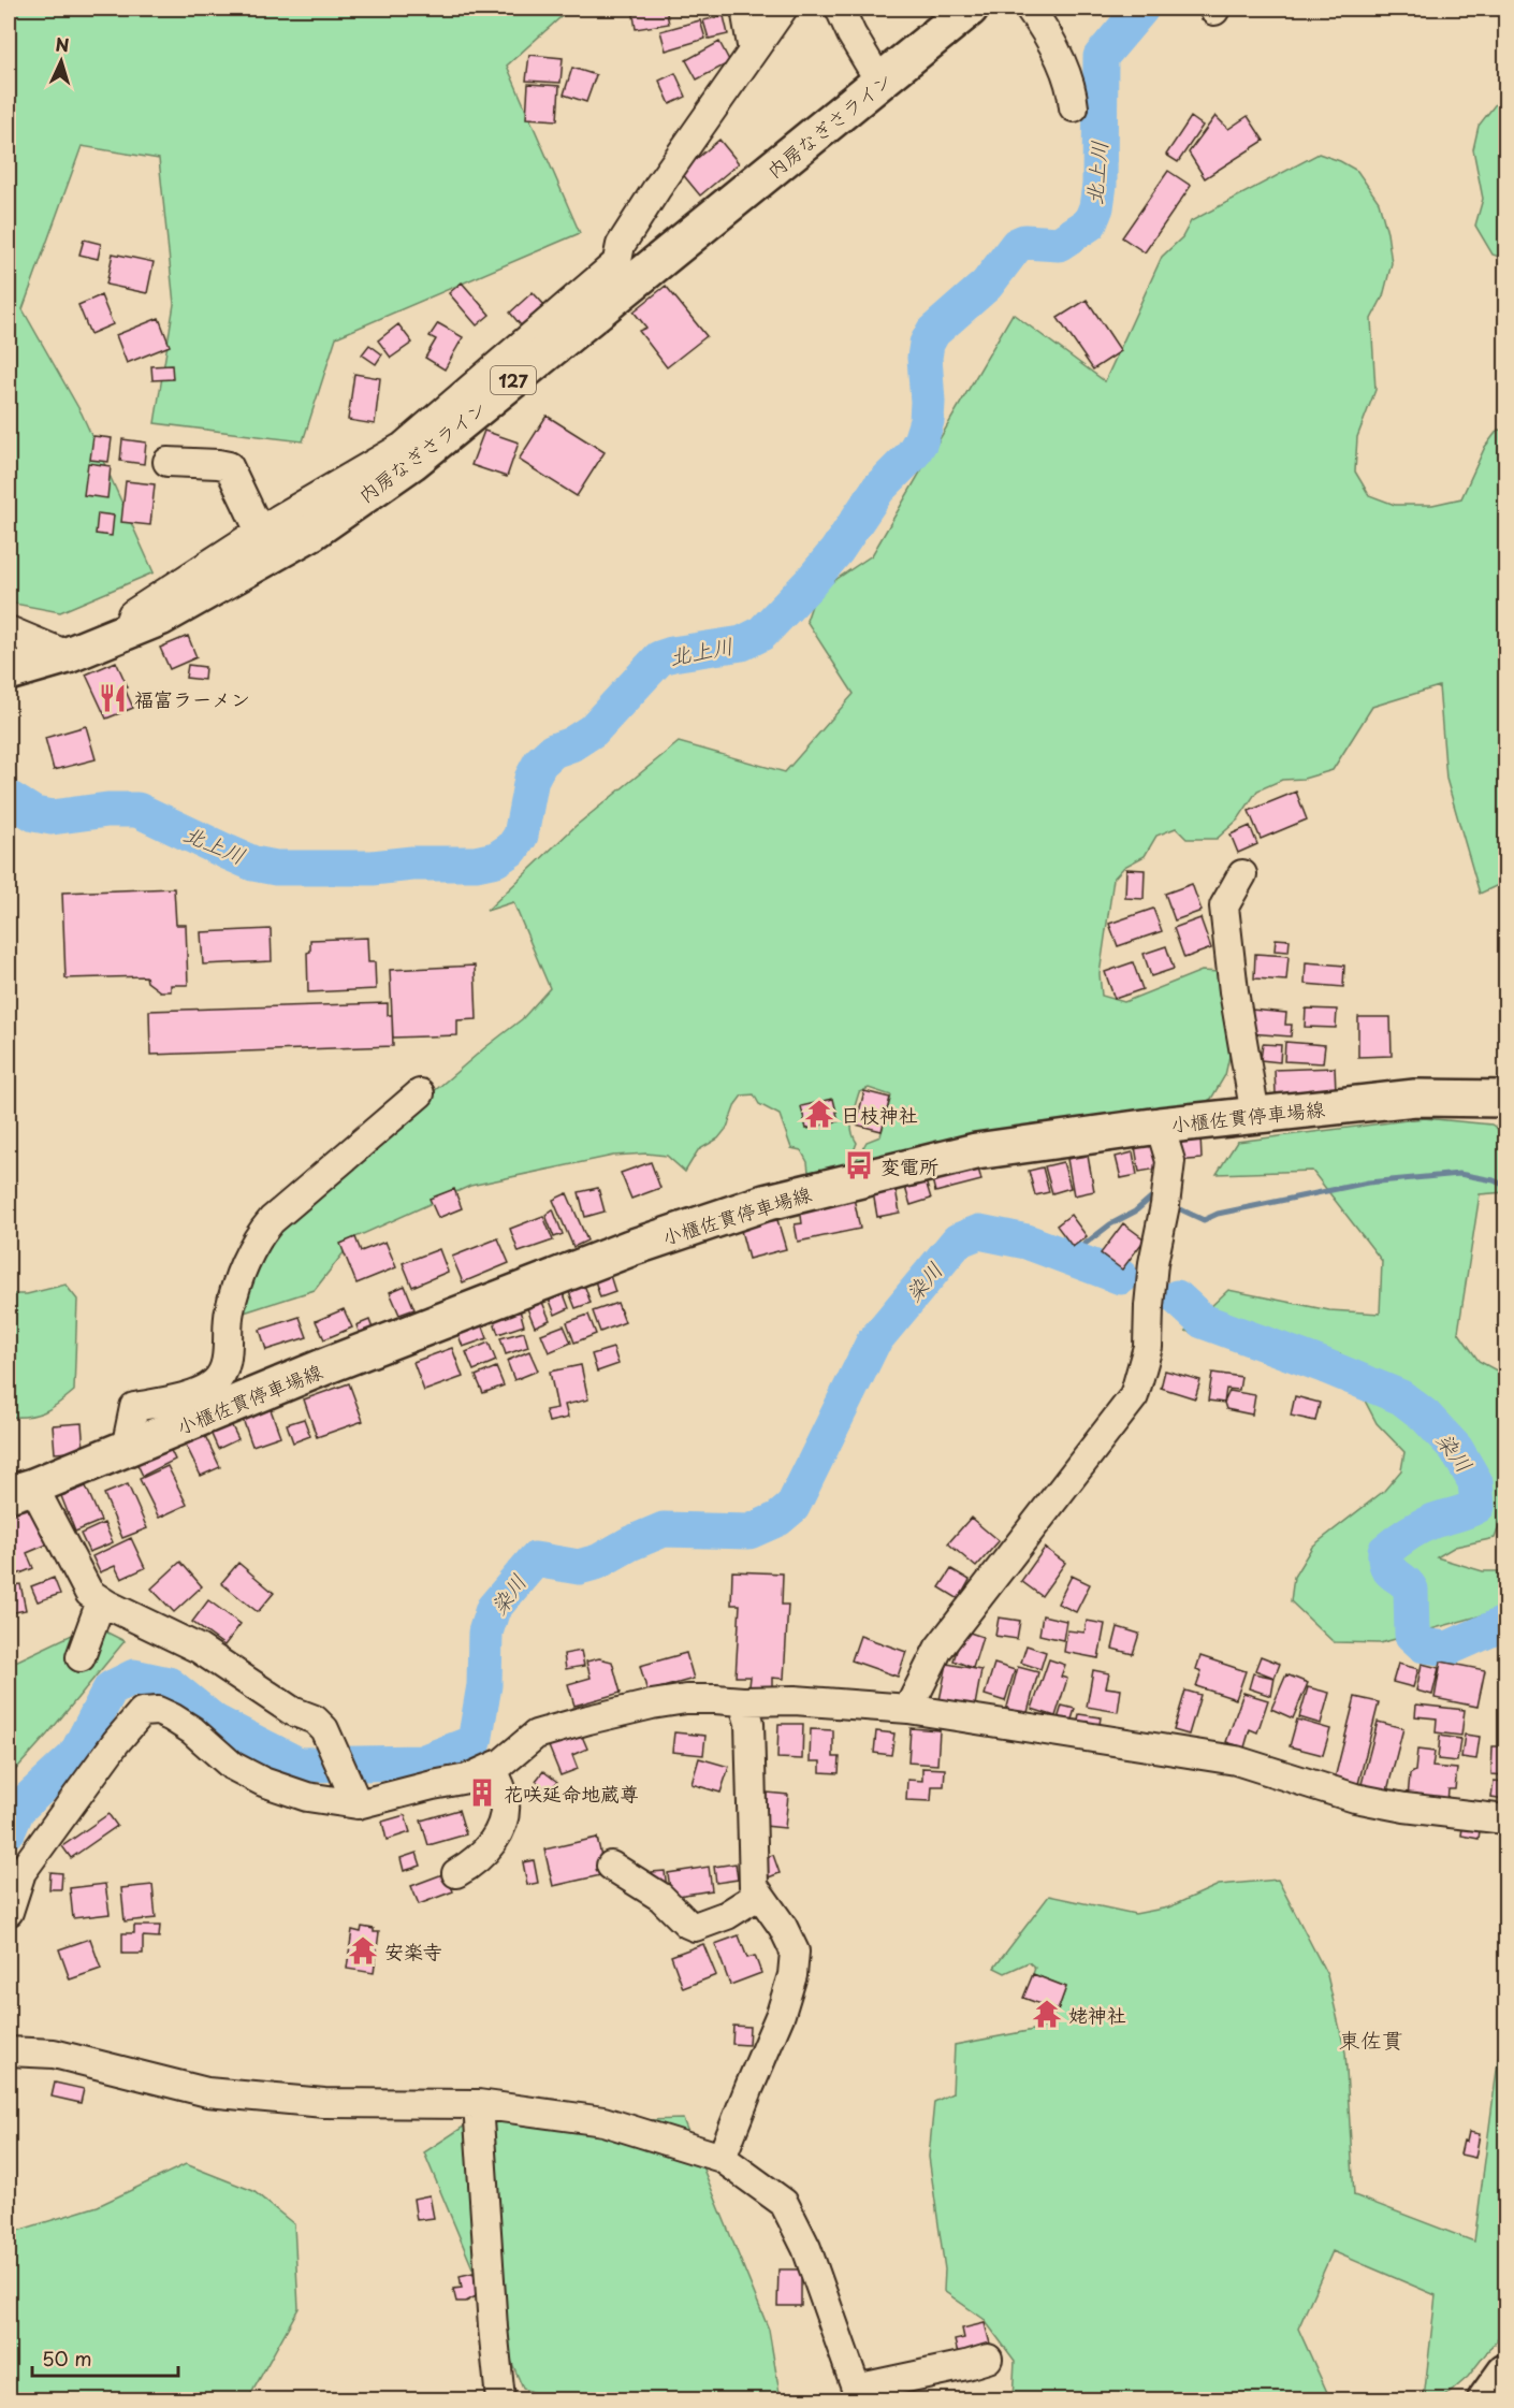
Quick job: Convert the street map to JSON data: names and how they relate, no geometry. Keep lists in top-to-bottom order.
{
  "streets": {
    "main road": ["内房なぎさライン", "127", "小櫃佐貫停車場線"]
  },
  "districts": ["東佐貫"],
  "water": ["北上川", "染川"],
  "places": {
    "restaurant": ["福富ラーメン"],
    "temple": ["日枝神社", "安楽寺", "姥神社"],
    "bus stop": ["変電所"],
    "building": ["花咲延命地蔵尊"]
  },
  "scale_bar": "50 m",
  "north": "top"
}
